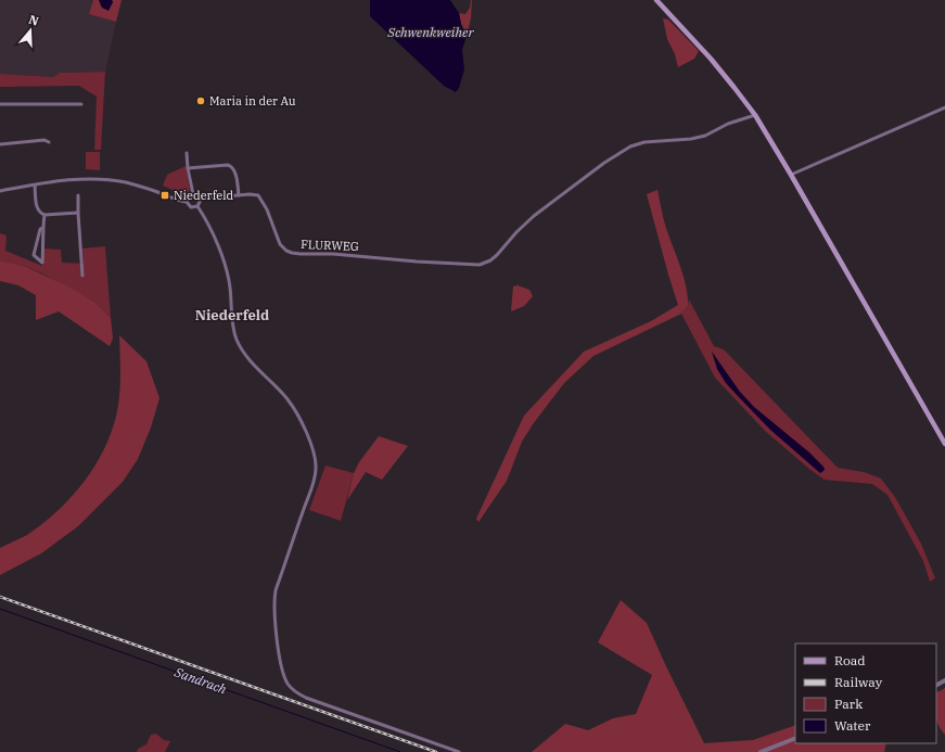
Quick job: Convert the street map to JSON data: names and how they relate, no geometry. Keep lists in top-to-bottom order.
{
  "streets": {
    "street": ["FLURWEG"]
  },
  "districts": ["Niederfeld"],
  "water": ["Schwenkweiher", "Sandrach"],
  "places": {
    "other": ["Maria in der Au"],
    "transit": ["Niederfeld"]
  },
  "legend": [
    "Road",
    "Railway",
    "Park",
    "Water"
  ],
  "north": "top"
}
